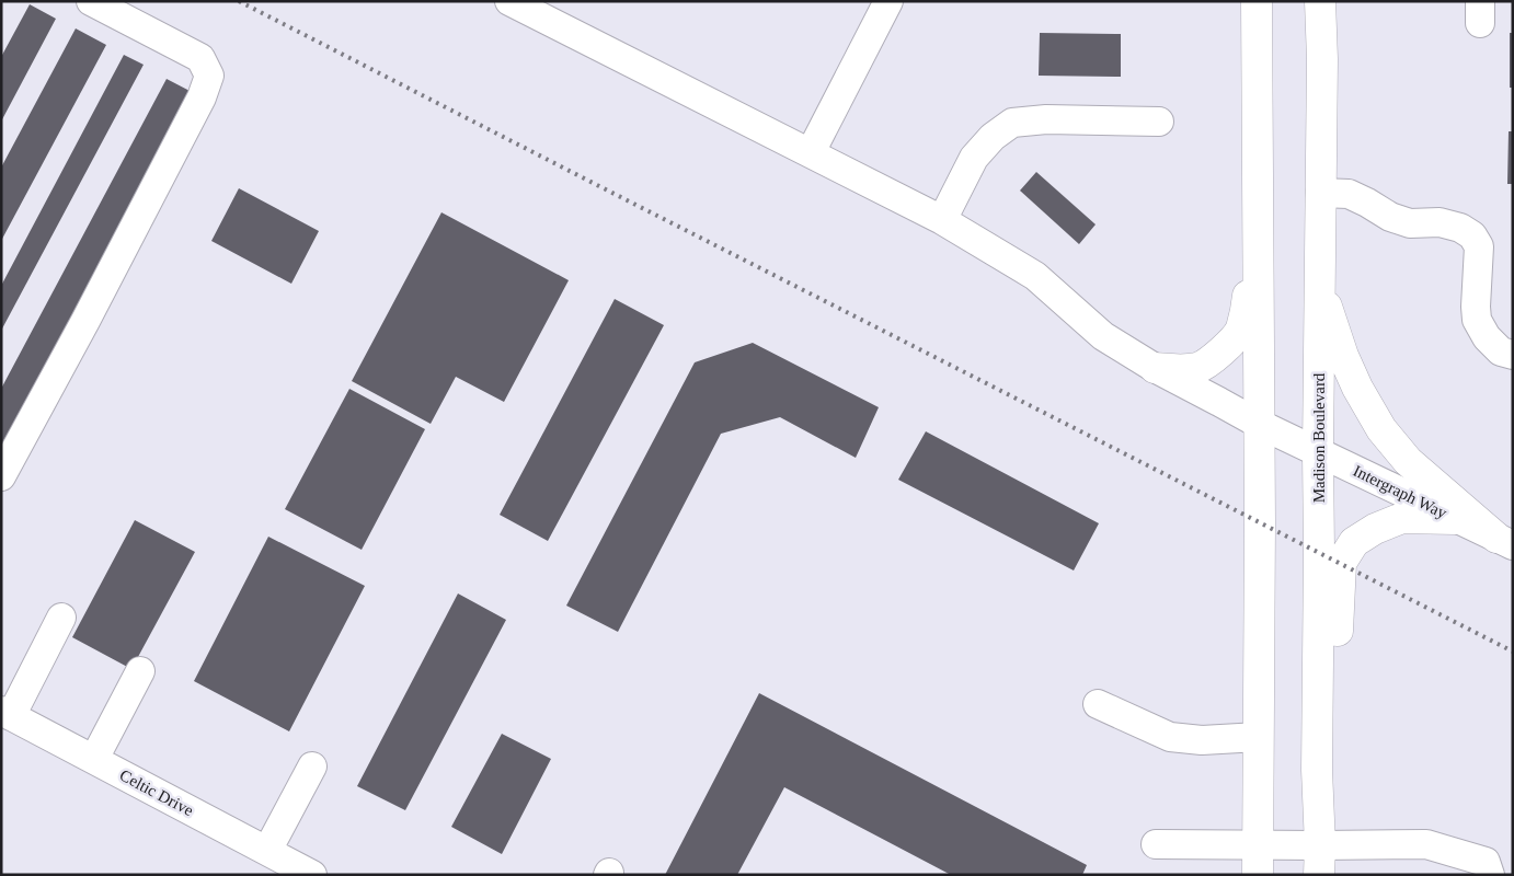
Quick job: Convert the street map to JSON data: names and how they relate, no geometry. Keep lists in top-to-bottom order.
{
  "streets": {
    "main road": ["Madison Boulevard"],
    "street": ["Intergraph Way", "Celtic Drive"]
  },
  "crossings": [
    ["Madison Boulevard", "Intergraph Way"]
  ]
}
